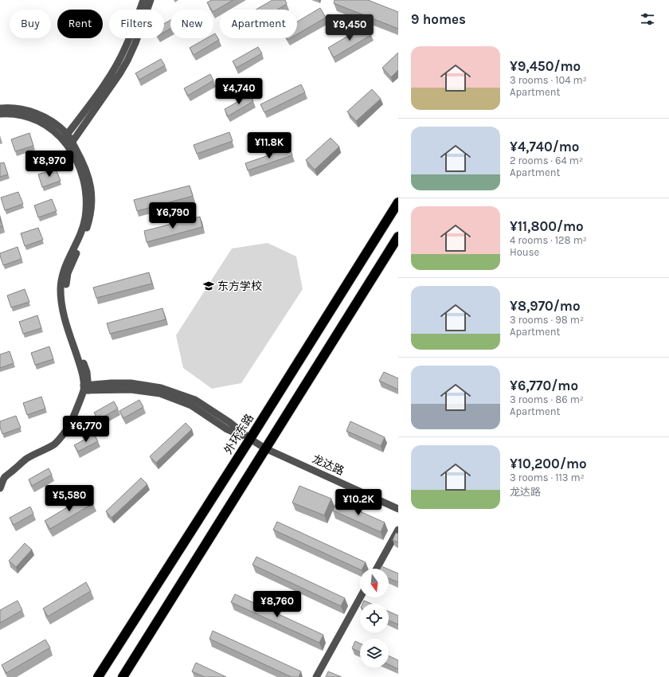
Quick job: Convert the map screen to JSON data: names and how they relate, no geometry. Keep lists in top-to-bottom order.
{
  "streets": {
    "highway": ["外环东路"],
    "street": ["龙达路"]
  },
  "crossings": [
    ["外环东路", "龙达路"]
  ],
  "places": {
    "school or university": ["东方学校"]
  },
  "north": "bottom",
  "page": {
    "heading": "9 homes",
    "chip": [
      "Buy",
      "Rent",
      "Filters",
      "New",
      "Apartment"
    ],
    "price": [
      "¥9,450",
      "¥4,740",
      "¥11.8K",
      "¥8,970",
      "¥6,790",
      "¥6,770",
      "¥5,580",
      "¥10.2K",
      "¥8,760"
    ],
    "list": [
      {
        "name": "¥9,450/mo",
        "note": "3 rooms · 104 m² · Apartment"
      },
      {
        "name": "¥4,740/mo",
        "note": "2 rooms · 64 m² · Apartment"
      },
      {
        "name": "¥11,800/mo",
        "note": "4 rooms · 128 m² · House"
      },
      {
        "name": "¥8,970/mo",
        "note": "3 rooms · 98 m² · Apartment"
      },
      {
        "name": "¥6,770/mo",
        "note": "3 rooms · 86 m² · Apartment"
      },
      {
        "name": "¥10,200/mo",
        "note": "3 rooms · 113 m² · 龙达路"
      }
    ]
  }
}
